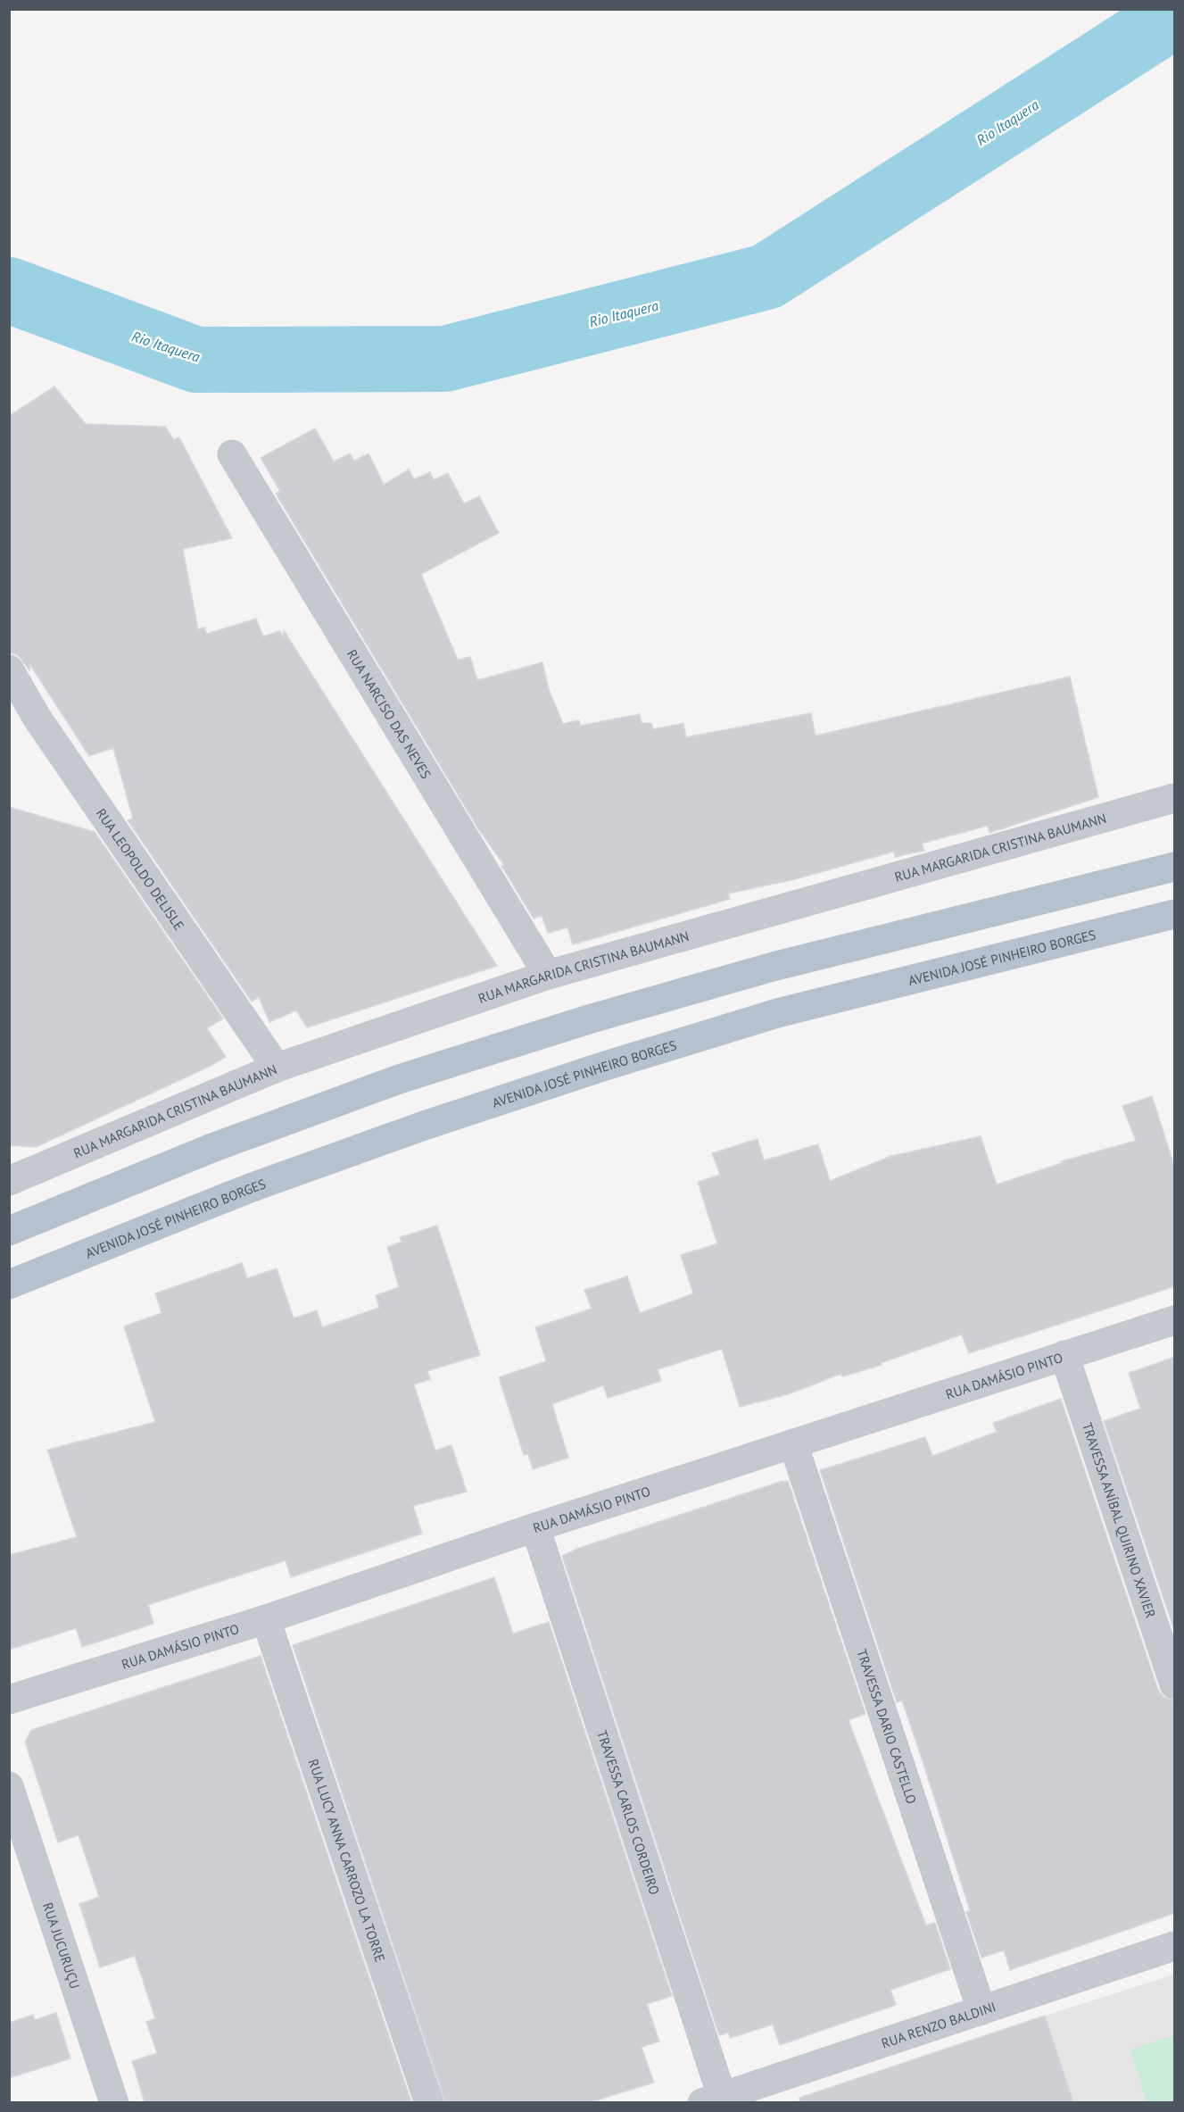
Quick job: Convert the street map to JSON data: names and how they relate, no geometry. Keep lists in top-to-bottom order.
{
  "streets": {
    "main road": ["AVENIDA JOSÉ PINHEIRO BORGES"],
    "street": [
      "RUA NARCISO DAS NEVES",
      "RUA MARGARIDA CRISTINA BAUMANN",
      "RUA LEOPOLDO DELISLE",
      "RUA DAMÁSIO PINTO",
      "TRAVESSA ANÍBAL QUIRINO XAVIER",
      "TRAVESSA DARIO CASTELLO",
      "TRAVESSA CARLOS CORDEIRO",
      "RUA LUCY ANNA CARROZO LA TORRE",
      "RUA JUCURUÇU",
      "RUA RENZO BALDINI"
    ]
  },
  "crossings": [
    ["RUA NARCISO DAS NEVES", "RUA MARGARIDA CRISTINA BAUMANN"],
    ["RUA MARGARIDA CRISTINA BAUMANN", "RUA LEOPOLDO DELISLE"],
    ["RUA DAMÁSIO PINTO", "TRAVESSA ANÍBAL QUIRINO XAVIER"],
    ["RUA DAMÁSIO PINTO", "TRAVESSA DARIO CASTELLO"],
    ["RUA DAMÁSIO PINTO", "TRAVESSA CARLOS CORDEIRO"],
    ["RUA DAMÁSIO PINTO", "RUA LUCY ANNA CARROZO LA TORRE"],
    ["TRAVESSA DARIO CASTELLO", "RUA RENZO BALDINI"],
    ["TRAVESSA CARLOS CORDEIRO", "RUA RENZO BALDINI"]
  ],
  "water": ["Rio Itaquera"]
}
